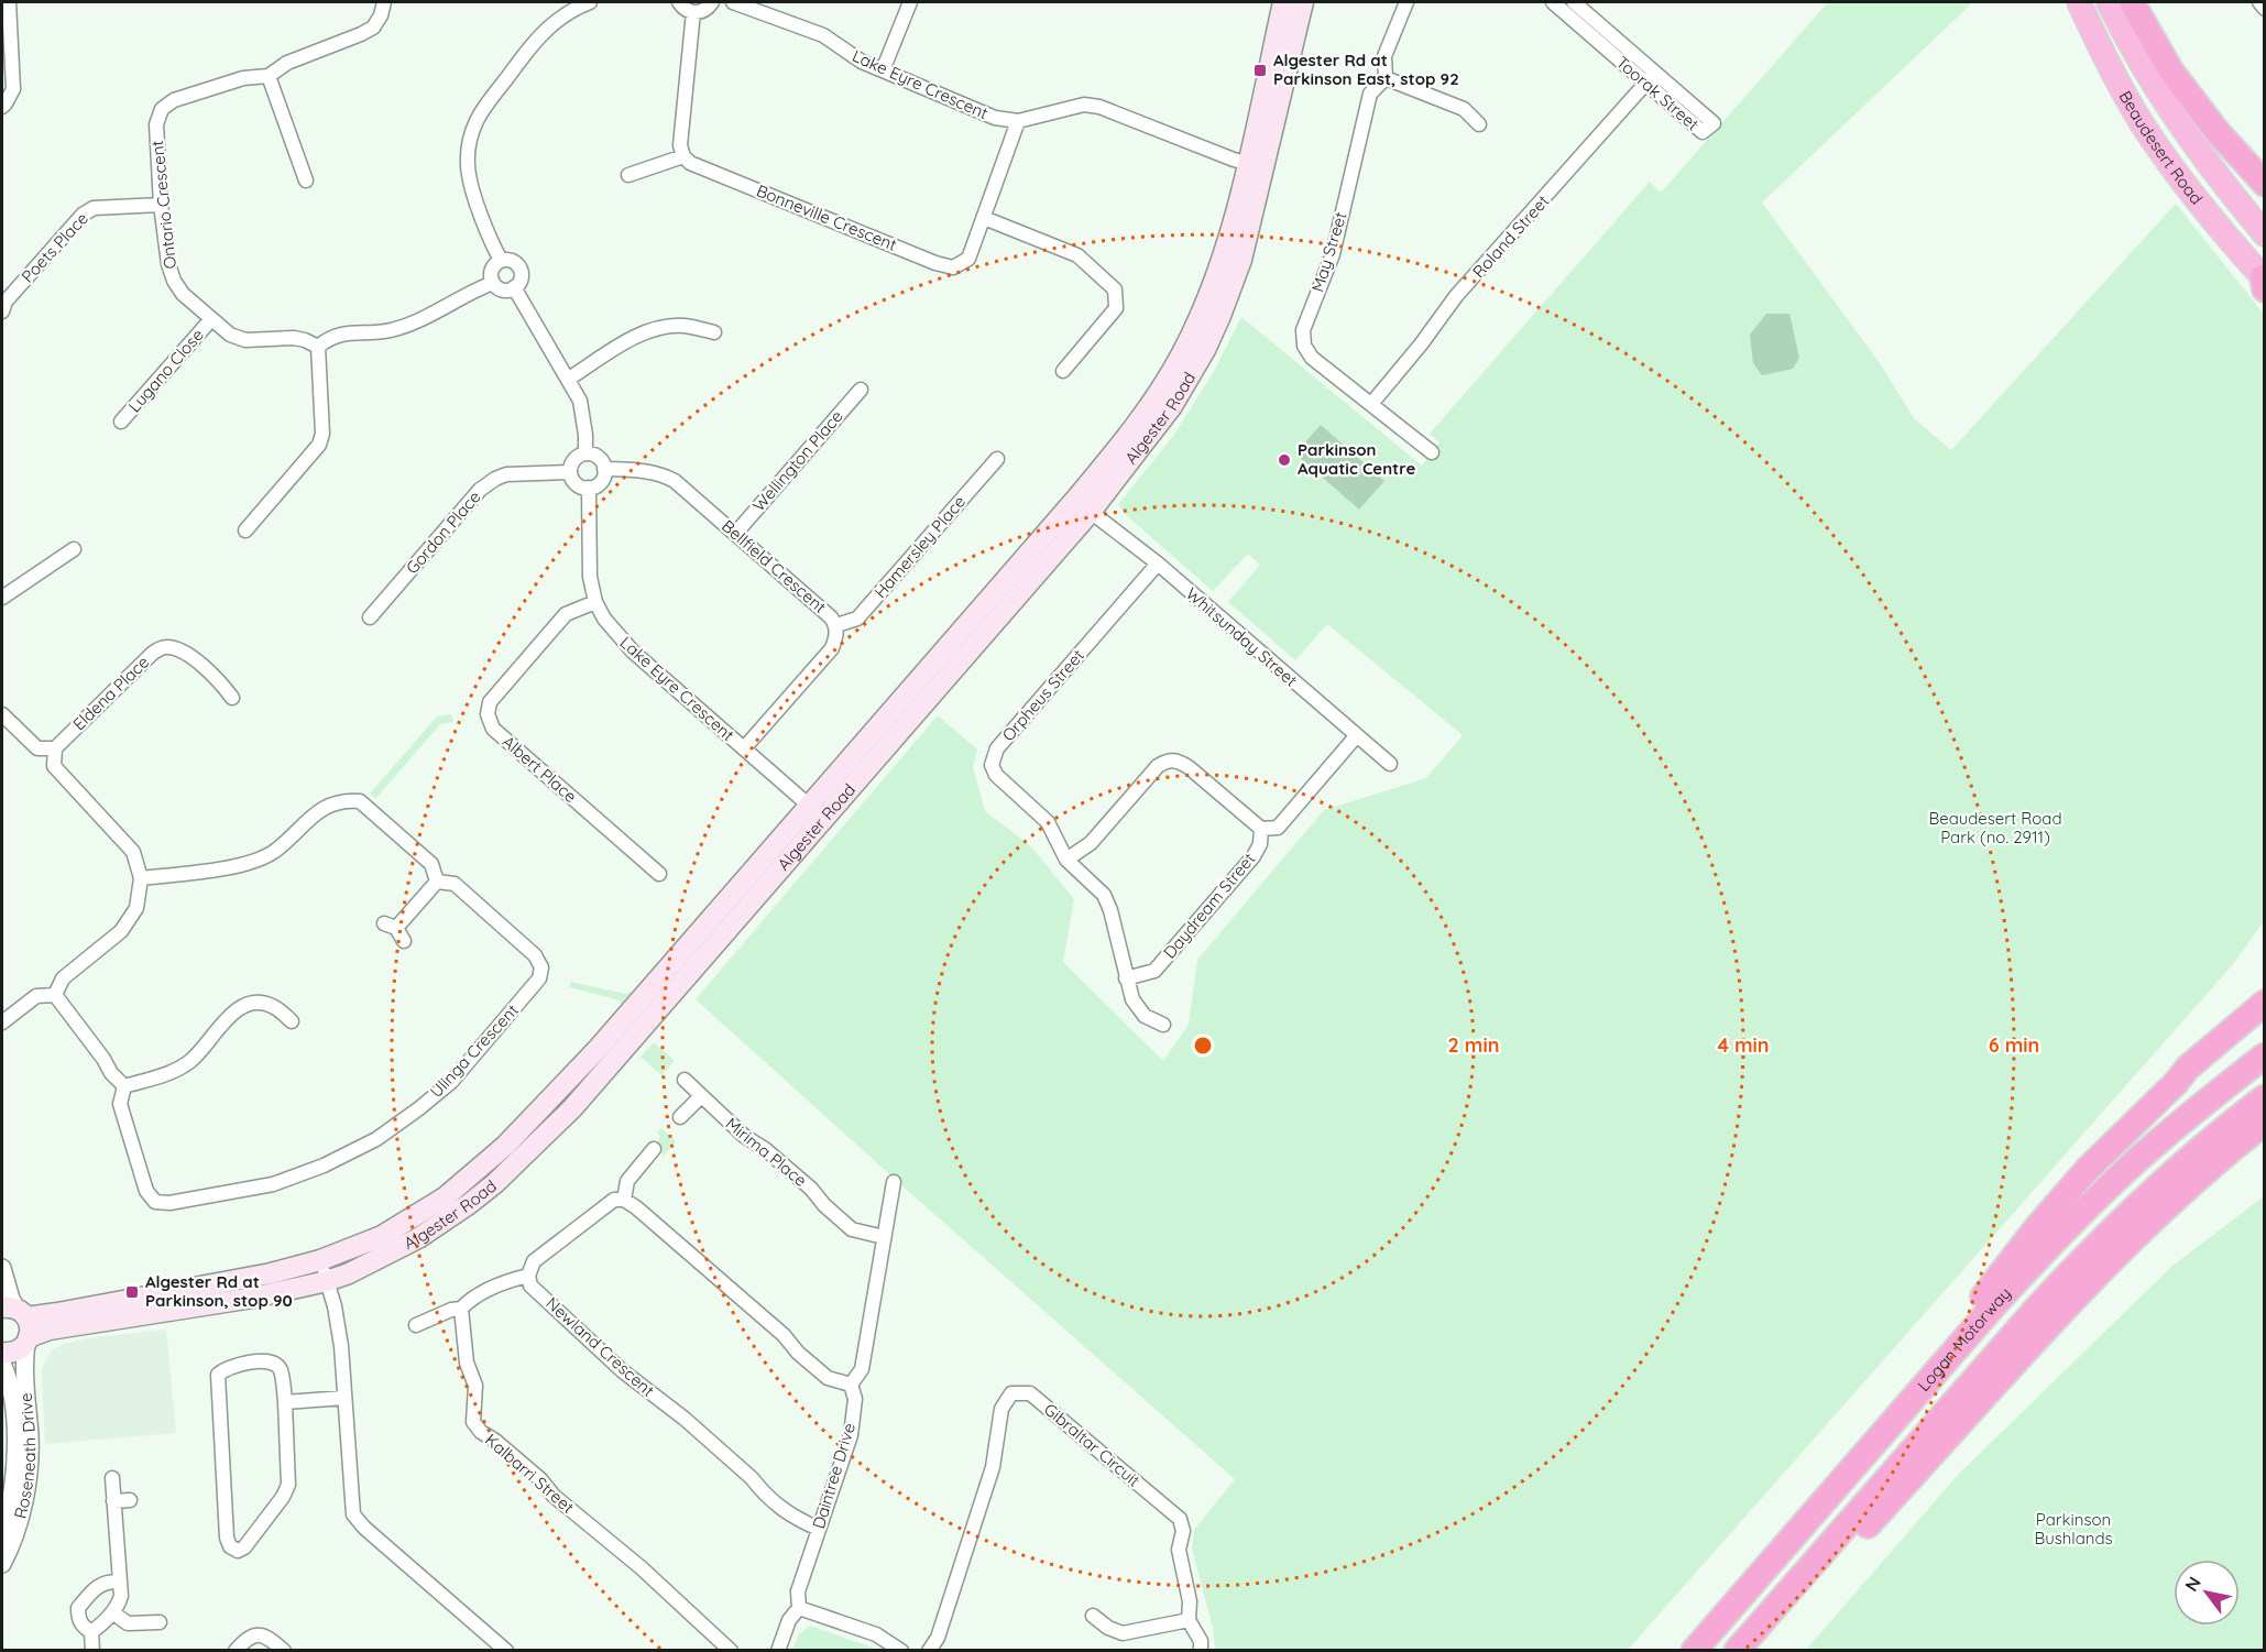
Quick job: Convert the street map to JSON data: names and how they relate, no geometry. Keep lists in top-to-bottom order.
{
  "streets": {
    "highway": ["Beaudesert Road", "Logan Motorway"],
    "main road": ["Algester Road"],
    "street": [
      "Lake Eyre Crescent",
      "Toorak Street",
      "Ontario Crescent",
      "Bonneville Crescent",
      "Roland Street",
      "Poets Place",
      "May Street",
      "Lugano Close",
      "Wellington Place",
      "Gordon Place",
      "Hamersley Place",
      "Bellfield Crescent",
      "Whitsunday Street",
      "Eldena Place",
      "Orpheus Street",
      "Albert Place",
      "Daydream Street",
      "Ulinga Crescent",
      "Mirima Place",
      "Newland Crescent",
      "Gibraltar Circuit",
      "Roseneath Drive",
      "Kalbarri Street",
      "Daintree Drive"
    ]
  },
  "crossings": [
    ["Lake Eyre Crescent", "Bonneville Crescent"],
    ["Lake Eyre Crescent", "Algester Road"],
    ["Lake Eyre Crescent", "Gordon Place"],
    ["Lake Eyre Crescent", "Bellfield Crescent"],
    ["Lake Eyre Crescent", "Albert Place"],
    ["Toorak Street", "Roland Street"],
    ["Ontario Crescent", "Poets Place"],
    ["Ontario Crescent", "Lugano Close"],
    ["Roland Street", "May Street"],
    ["Algester Road", "Whitsunday Street"],
    ["Algester Road", "Roseneath Drive"],
    ["Wellington Place", "Bellfield Crescent"],
    ["Gordon Place", "Bellfield Crescent"],
    ["Hamersley Place", "Bellfield Crescent"],
    ["Whitsunday Street", "Orpheus Street"],
    ["Orpheus Street", "Daydream Street"],
    ["Mirima Place", "Daintree Drive"],
    ["Newland Crescent", "Daintree Drive"]
  ],
  "parks": ["Beaudesert Road Park (no. 2911)", "Parkinson Bushlands"],
  "places": {
    "transit": ["Algester Rd at Parkinson East, stop 92", "Algester Rd at Parkinson, stop 90"],
    "other": ["Parkinson Aquatic Centre"]
  },
  "north": "top left",
  "rings": ["2 min", "4 min", "6 min"]
}
